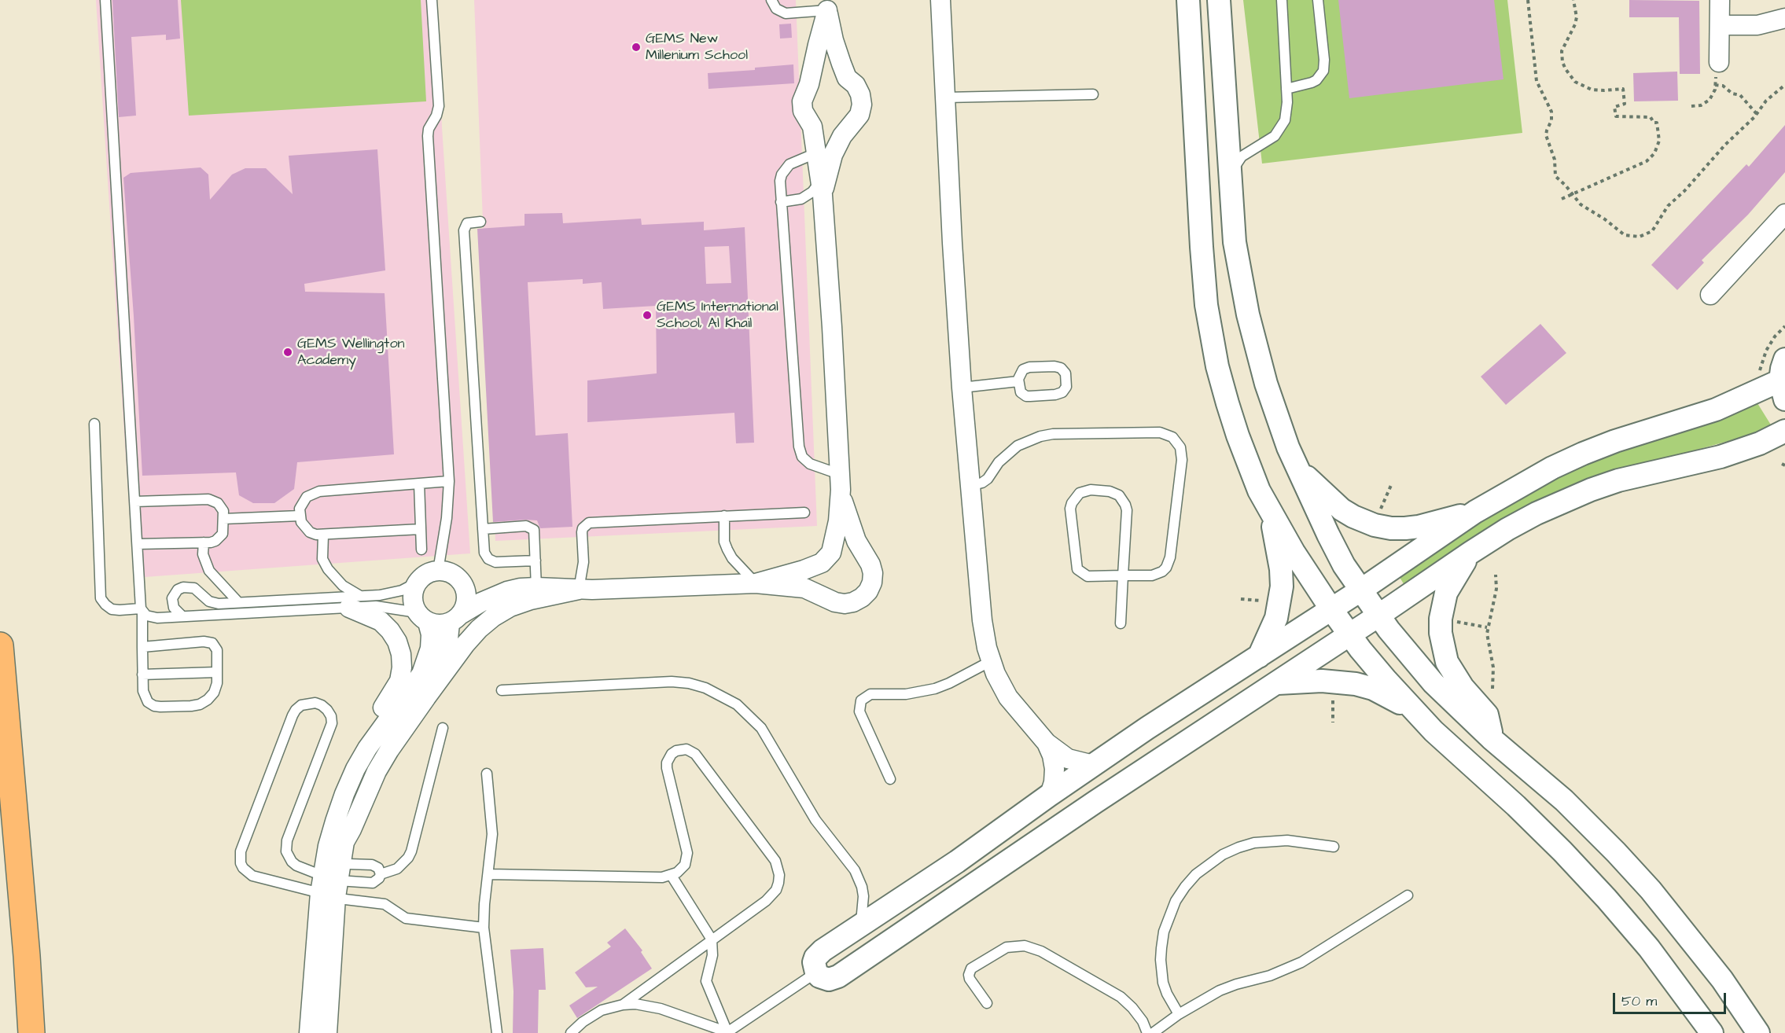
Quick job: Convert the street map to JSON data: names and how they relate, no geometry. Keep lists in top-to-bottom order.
{
  "places": ["GEMS New Millenium School", "GEMS International School, Al Khail", "GEMS Wellington Academy"],
  "scale_bar": "50 m"
}
